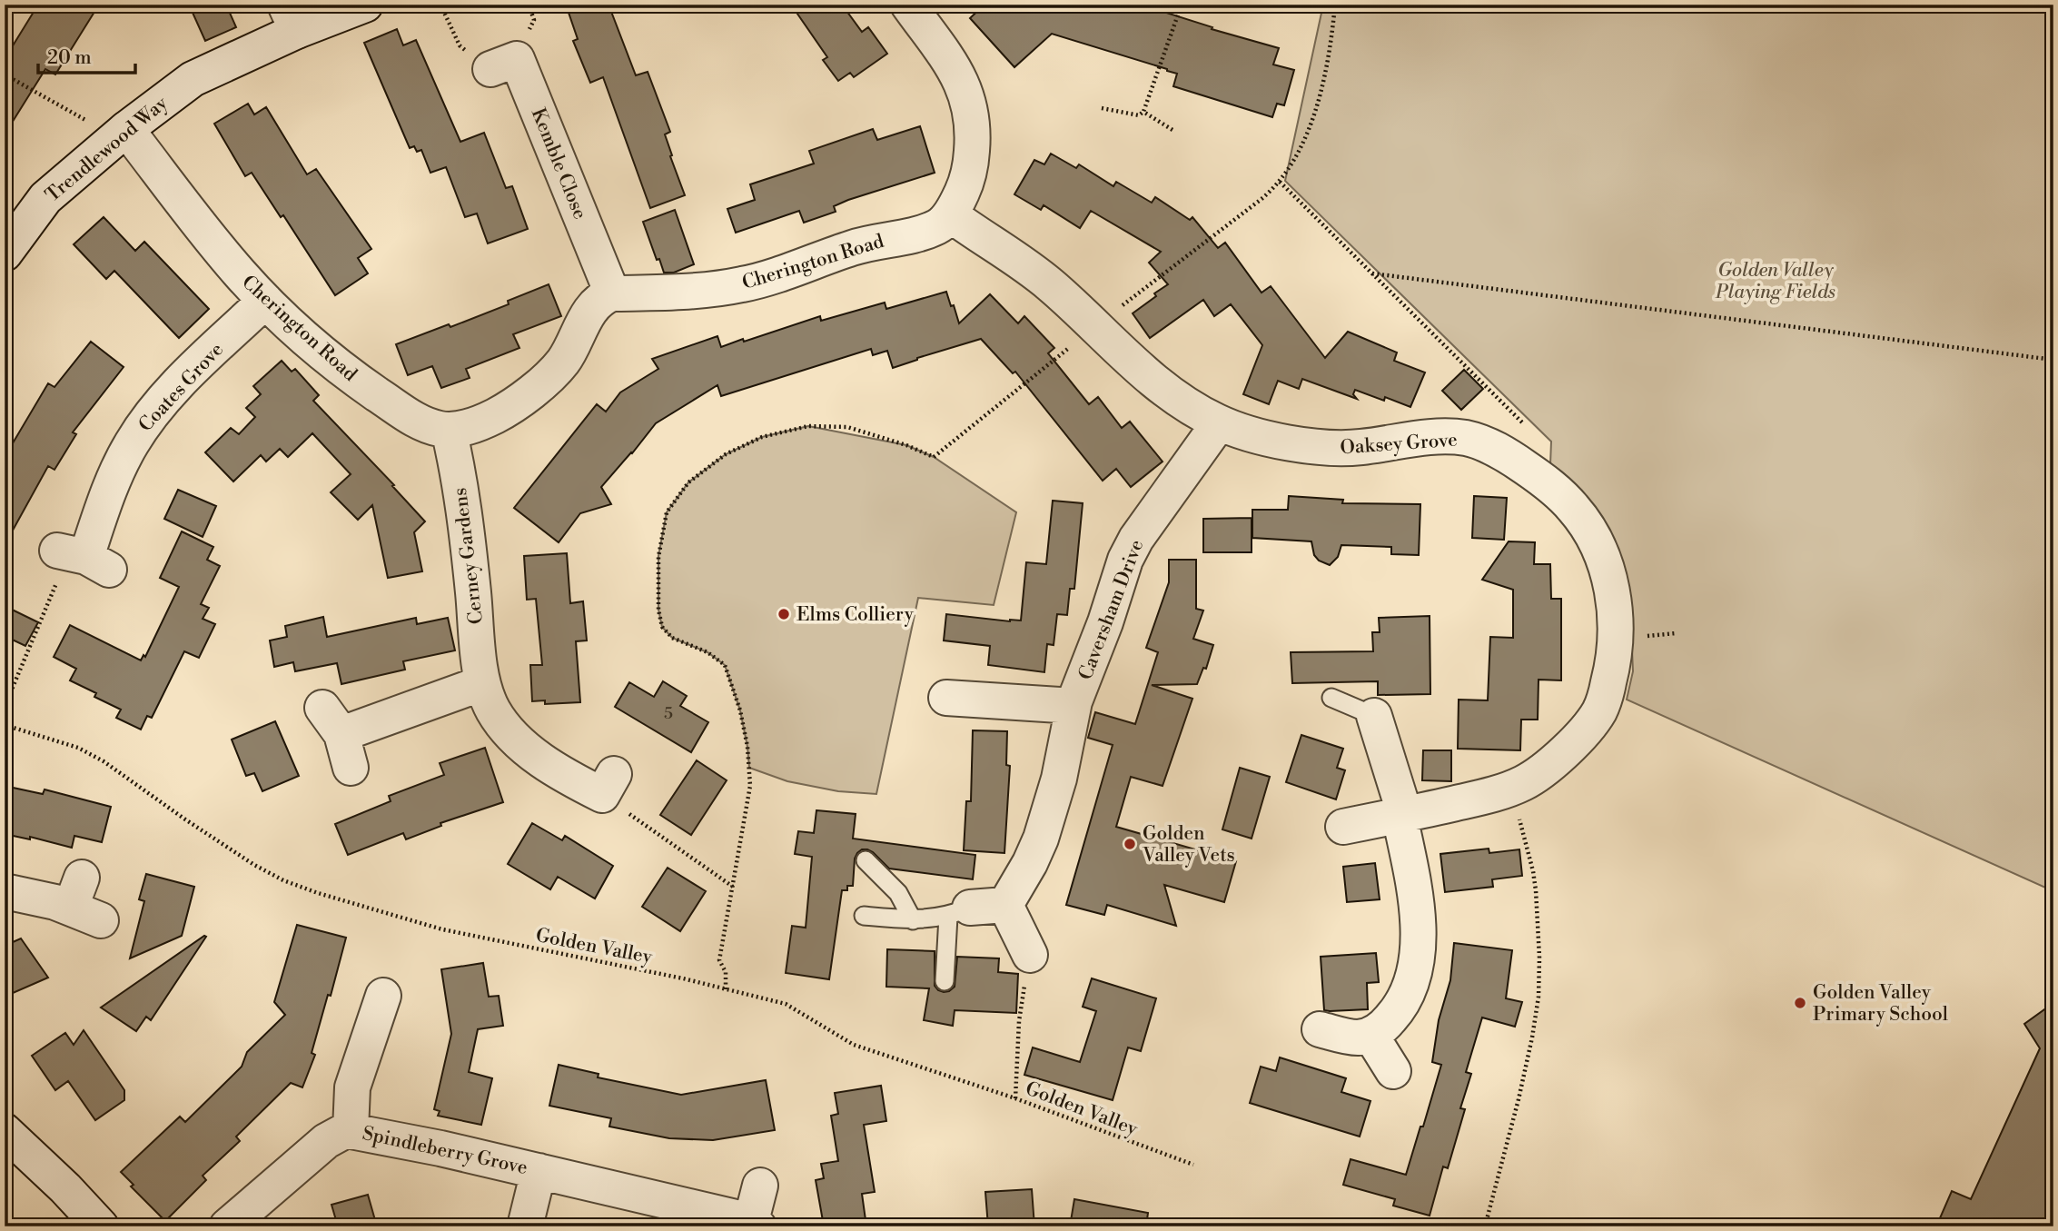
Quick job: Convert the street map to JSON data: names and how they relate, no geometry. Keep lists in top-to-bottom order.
{
  "streets": {
    "street": [
      "Trendlewood Way",
      "Kemble Close",
      "Cherington Road",
      "Coates Grove",
      "Oaksey Grove",
      "Cerney Gardens",
      "Caversham Drive",
      "Spindleberry Grove"
    ],
    "path": ["Golden Valley"]
  },
  "crossings": [
    ["Trendlewood Way", "Cherington Road"],
    ["Kemble Close", "Cherington Road"],
    ["Cherington Road", "Coates Grove"],
    ["Cherington Road", "Oaksey Grove"],
    ["Cherington Road", "Cerney Gardens"],
    ["Oaksey Grove", "Caversham Drive"]
  ],
  "parks": ["Golden Valley Playing Fields"],
  "places": ["Elms Colliery", "Golden Valley Vets", "Golden Valley Primary School"],
  "house_numbers": ["5"],
  "scale_bar": "20 m"
}
